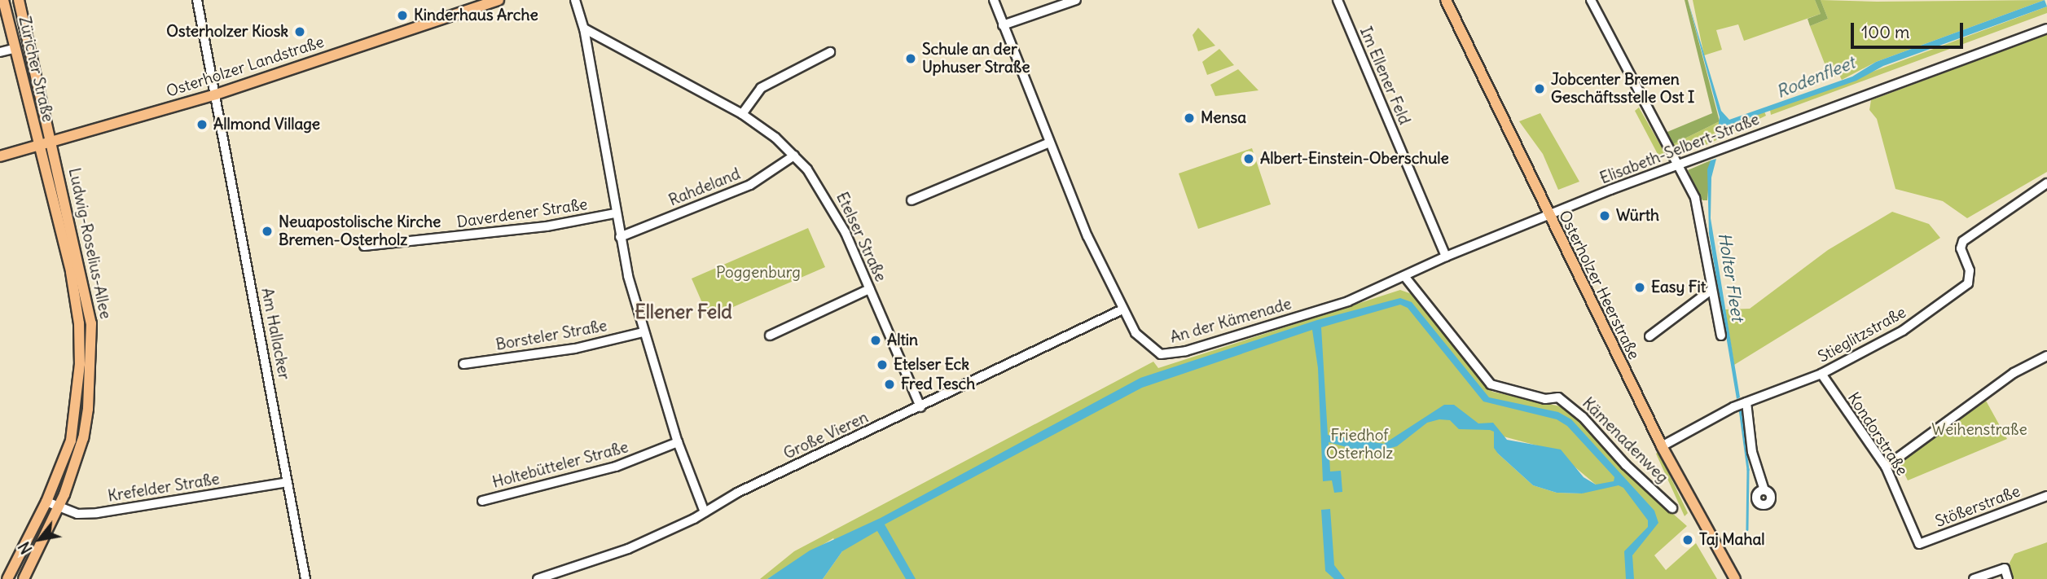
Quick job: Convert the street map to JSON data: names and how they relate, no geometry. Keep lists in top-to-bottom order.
{
  "streets": {
    "main road": [
      "Osterholzer Landstraße",
      "Züricher Straße",
      "Ludwig-Roselius-Allee",
      "Osterholzer Heerstraße"
    ],
    "street": [
      "Im Ellener Feld",
      "Elisabeth-Selbert-Straße",
      "Rahdeland",
      "Daverdener Straße",
      "Etelser Straße",
      "An der Kämenade",
      "Am Hallacker",
      "Stieglitzstraße",
      "Borsteler Straße",
      "Kondorstraße",
      "Große Vieren",
      "Kämenadenweg",
      "Holtebütteler Straße",
      "Krefelder Straße",
      "Stößerstraße"
    ]
  },
  "crossings": [
    ["Osterholzer Landstraße", "Züricher Straße"],
    ["Osterholzer Landstraße", "Ludwig-Roselius-Allee"],
    ["Osterholzer Landstraße", "Am Hallacker"],
    ["Züricher Straße", "Ludwig-Roselius-Allee"],
    ["Im Ellener Feld", "An der Kämenade"],
    ["Elisabeth-Selbert-Straße", "Osterholzer Heerstraße"],
    ["Elisabeth-Selbert-Straße", "An der Kämenade"],
    ["Rahdeland", "Etelser Straße"],
    ["Etelser Straße", "Große Vieren"],
    ["Ludwig-Roselius-Allee", "Krefelder Straße"],
    ["Osterholzer Heerstraße", "An der Kämenade"],
    ["Osterholzer Heerstraße", "Stieglitzstraße"],
    ["An der Kämenade", "Große Vieren"],
    ["An der Kämenade", "Kämenadenweg"],
    ["Am Hallacker", "Krefelder Straße"],
    ["Stieglitzstraße", "Kondorstraße"],
    ["Kondorstraße", "Stößerstraße"]
  ],
  "districts": ["Ellener Feld"],
  "water": ["Rodenfleet", "Holter Fleet"],
  "parks": ["Poggenburg", "Weihenstraße", "Friedhof Osterholz"],
  "places": [
    "Kinderhaus Arche",
    "Osterholzer Kiosk",
    "Schule an der Uphuser Straße",
    "Jobcenter Bremen Geschäftsstelle Ost I",
    "Mensa",
    "Allmond Village",
    "Albert-Einstein-Oberschule",
    "Würth",
    "Neuapostolische Kirche Bremen-Osterholz",
    "Easy Fit",
    "Altin",
    "Etelser Eck",
    "Fred Tesch",
    "Taj Mahal"
  ],
  "scale_bar": "100 m",
  "north": "bottom left"
}
